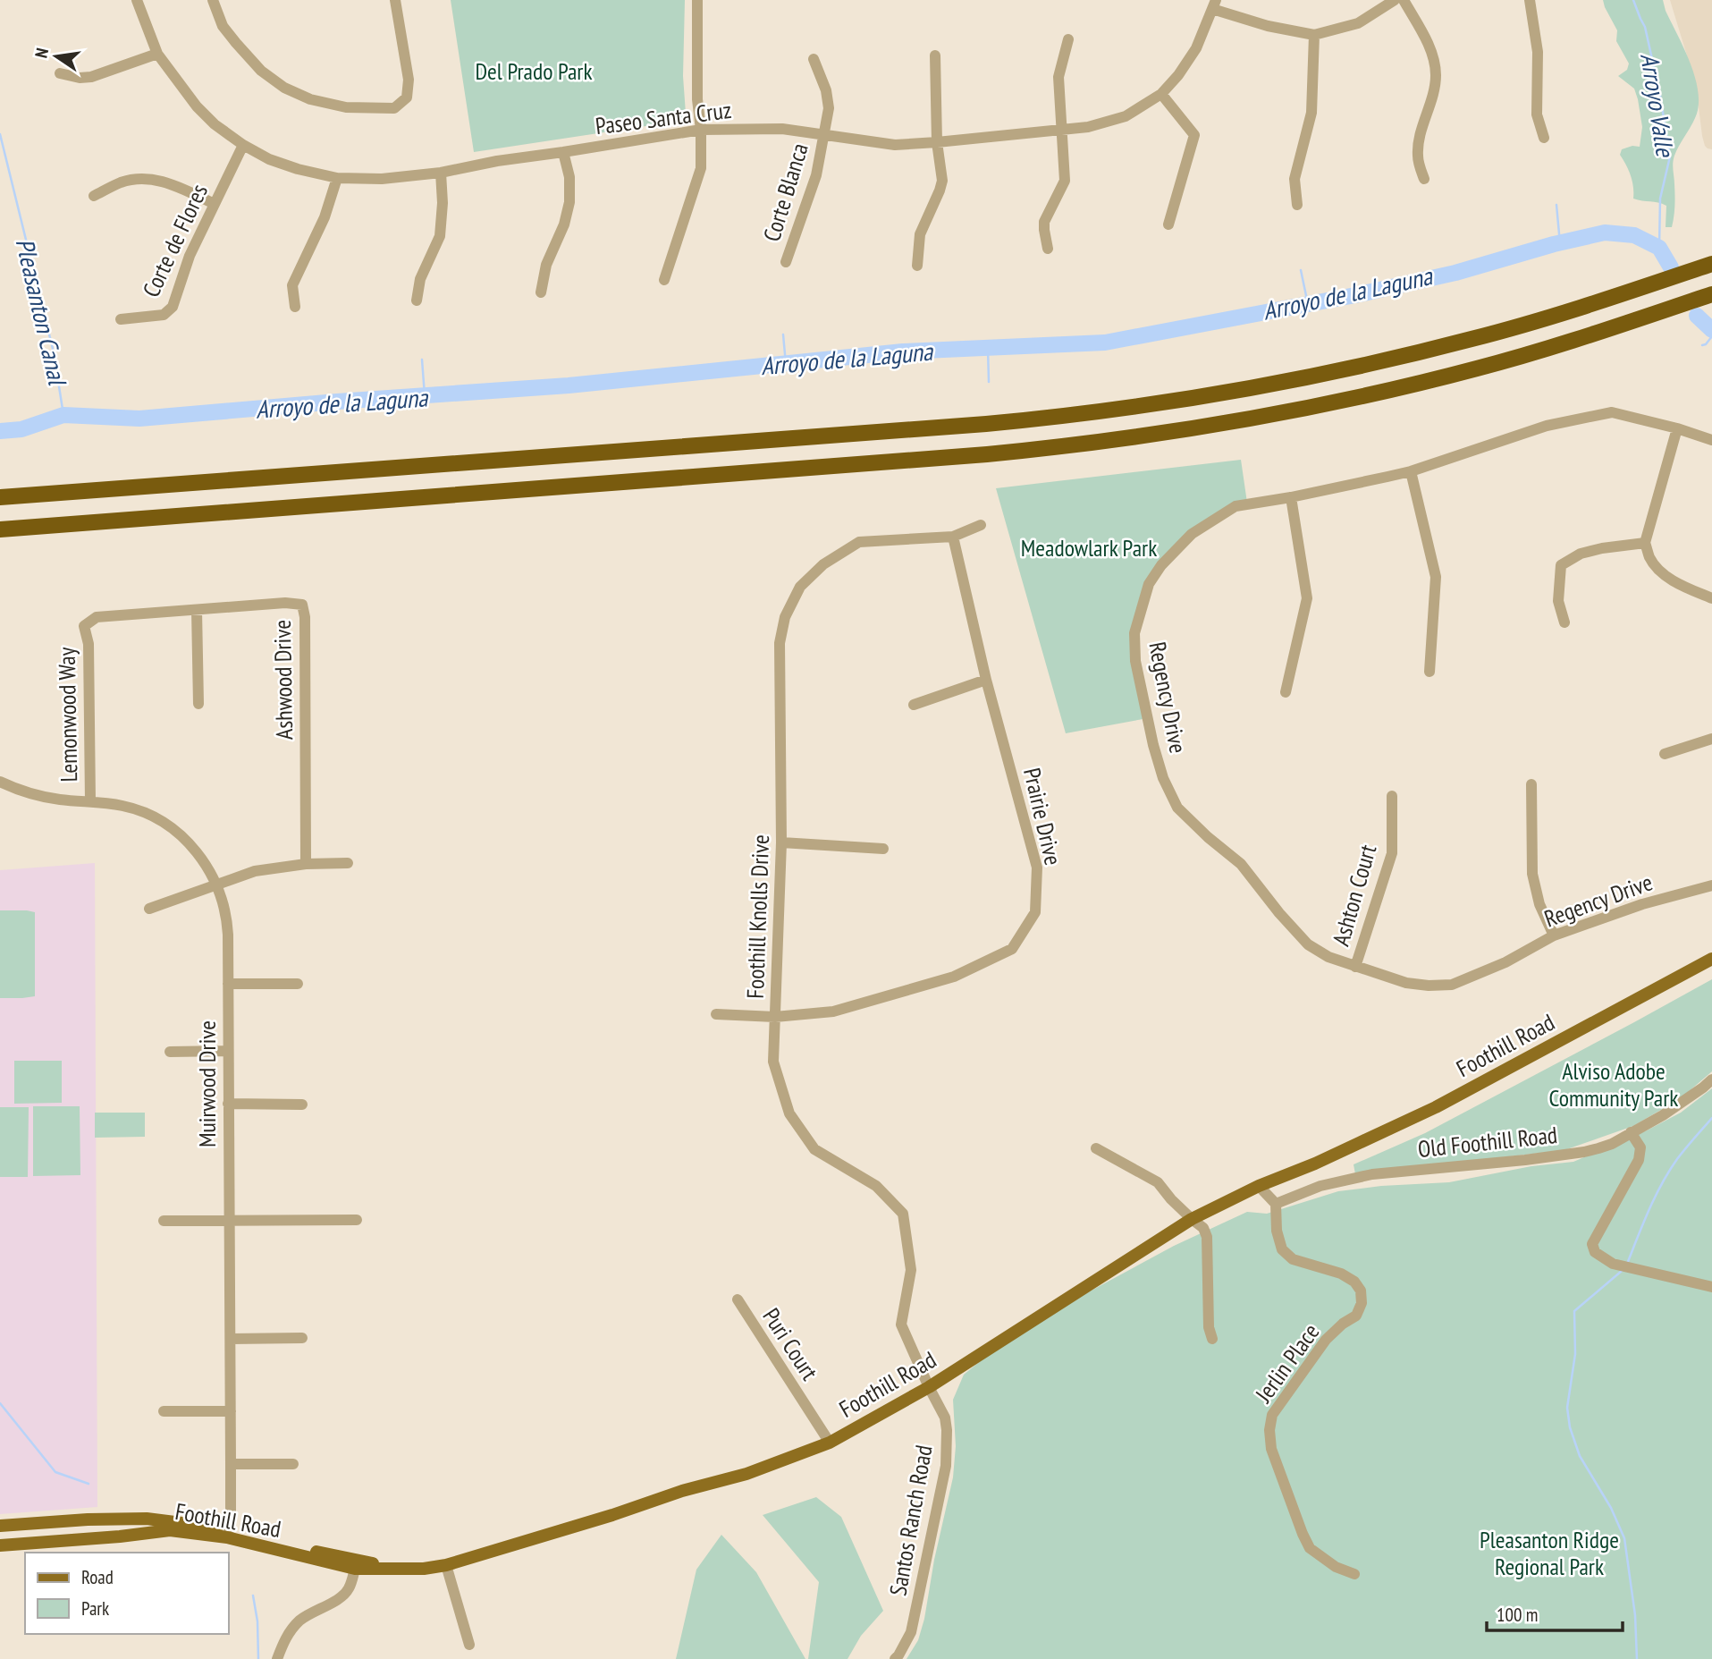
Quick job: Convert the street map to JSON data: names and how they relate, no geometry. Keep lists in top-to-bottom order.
{
  "streets": {
    "main road": ["Foothill Road"],
    "street": [
      "Paseo Santa Cruz",
      "Corte Blanca",
      "Corte de Flores",
      "Ashwood Drive",
      "Regency Drive",
      "Lemonwood Way",
      "Prairie Drive",
      "Ashton Court",
      "Foothill Knolls Drive",
      "Muirwood Drive",
      "Old Foothill Road",
      "Puri Court",
      "Jerlin Place",
      "Santos Ranch Road"
    ]
  },
  "crossings": [
    ["Paseo Santa Cruz", "Corte Blanca"],
    ["Paseo Santa Cruz", "Corte de Flores"],
    ["Ashwood Drive", "Lemonwood Way"],
    ["Regency Drive", "Ashton Court"],
    ["Lemonwood Way", "Muirwood Drive"],
    ["Prairie Drive", "Foothill Knolls Drive"],
    ["Foothill Knolls Drive", "Foothill Road"],
    ["Foothill Knolls Drive", "Santos Ranch Road"],
    ["Foothill Road", "Muirwood Drive"],
    ["Foothill Road", "Puri Court"],
    ["Foothill Road", "Santos Ranch Road"],
    ["Old Foothill Road", "Jerlin Place"]
  ],
  "water": ["Arroyo Valle", "Arroyo de la Laguna", "Pleasanton Canal"],
  "parks": [
    "Del Prado Park",
    "Meadowlark Park",
    "Alviso Adobe Community Park",
    "Pleasanton Ridge Regional Park"
  ],
  "legend": ["Road", "Park"],
  "scale_bar": "100 m",
  "north": "left"
}
